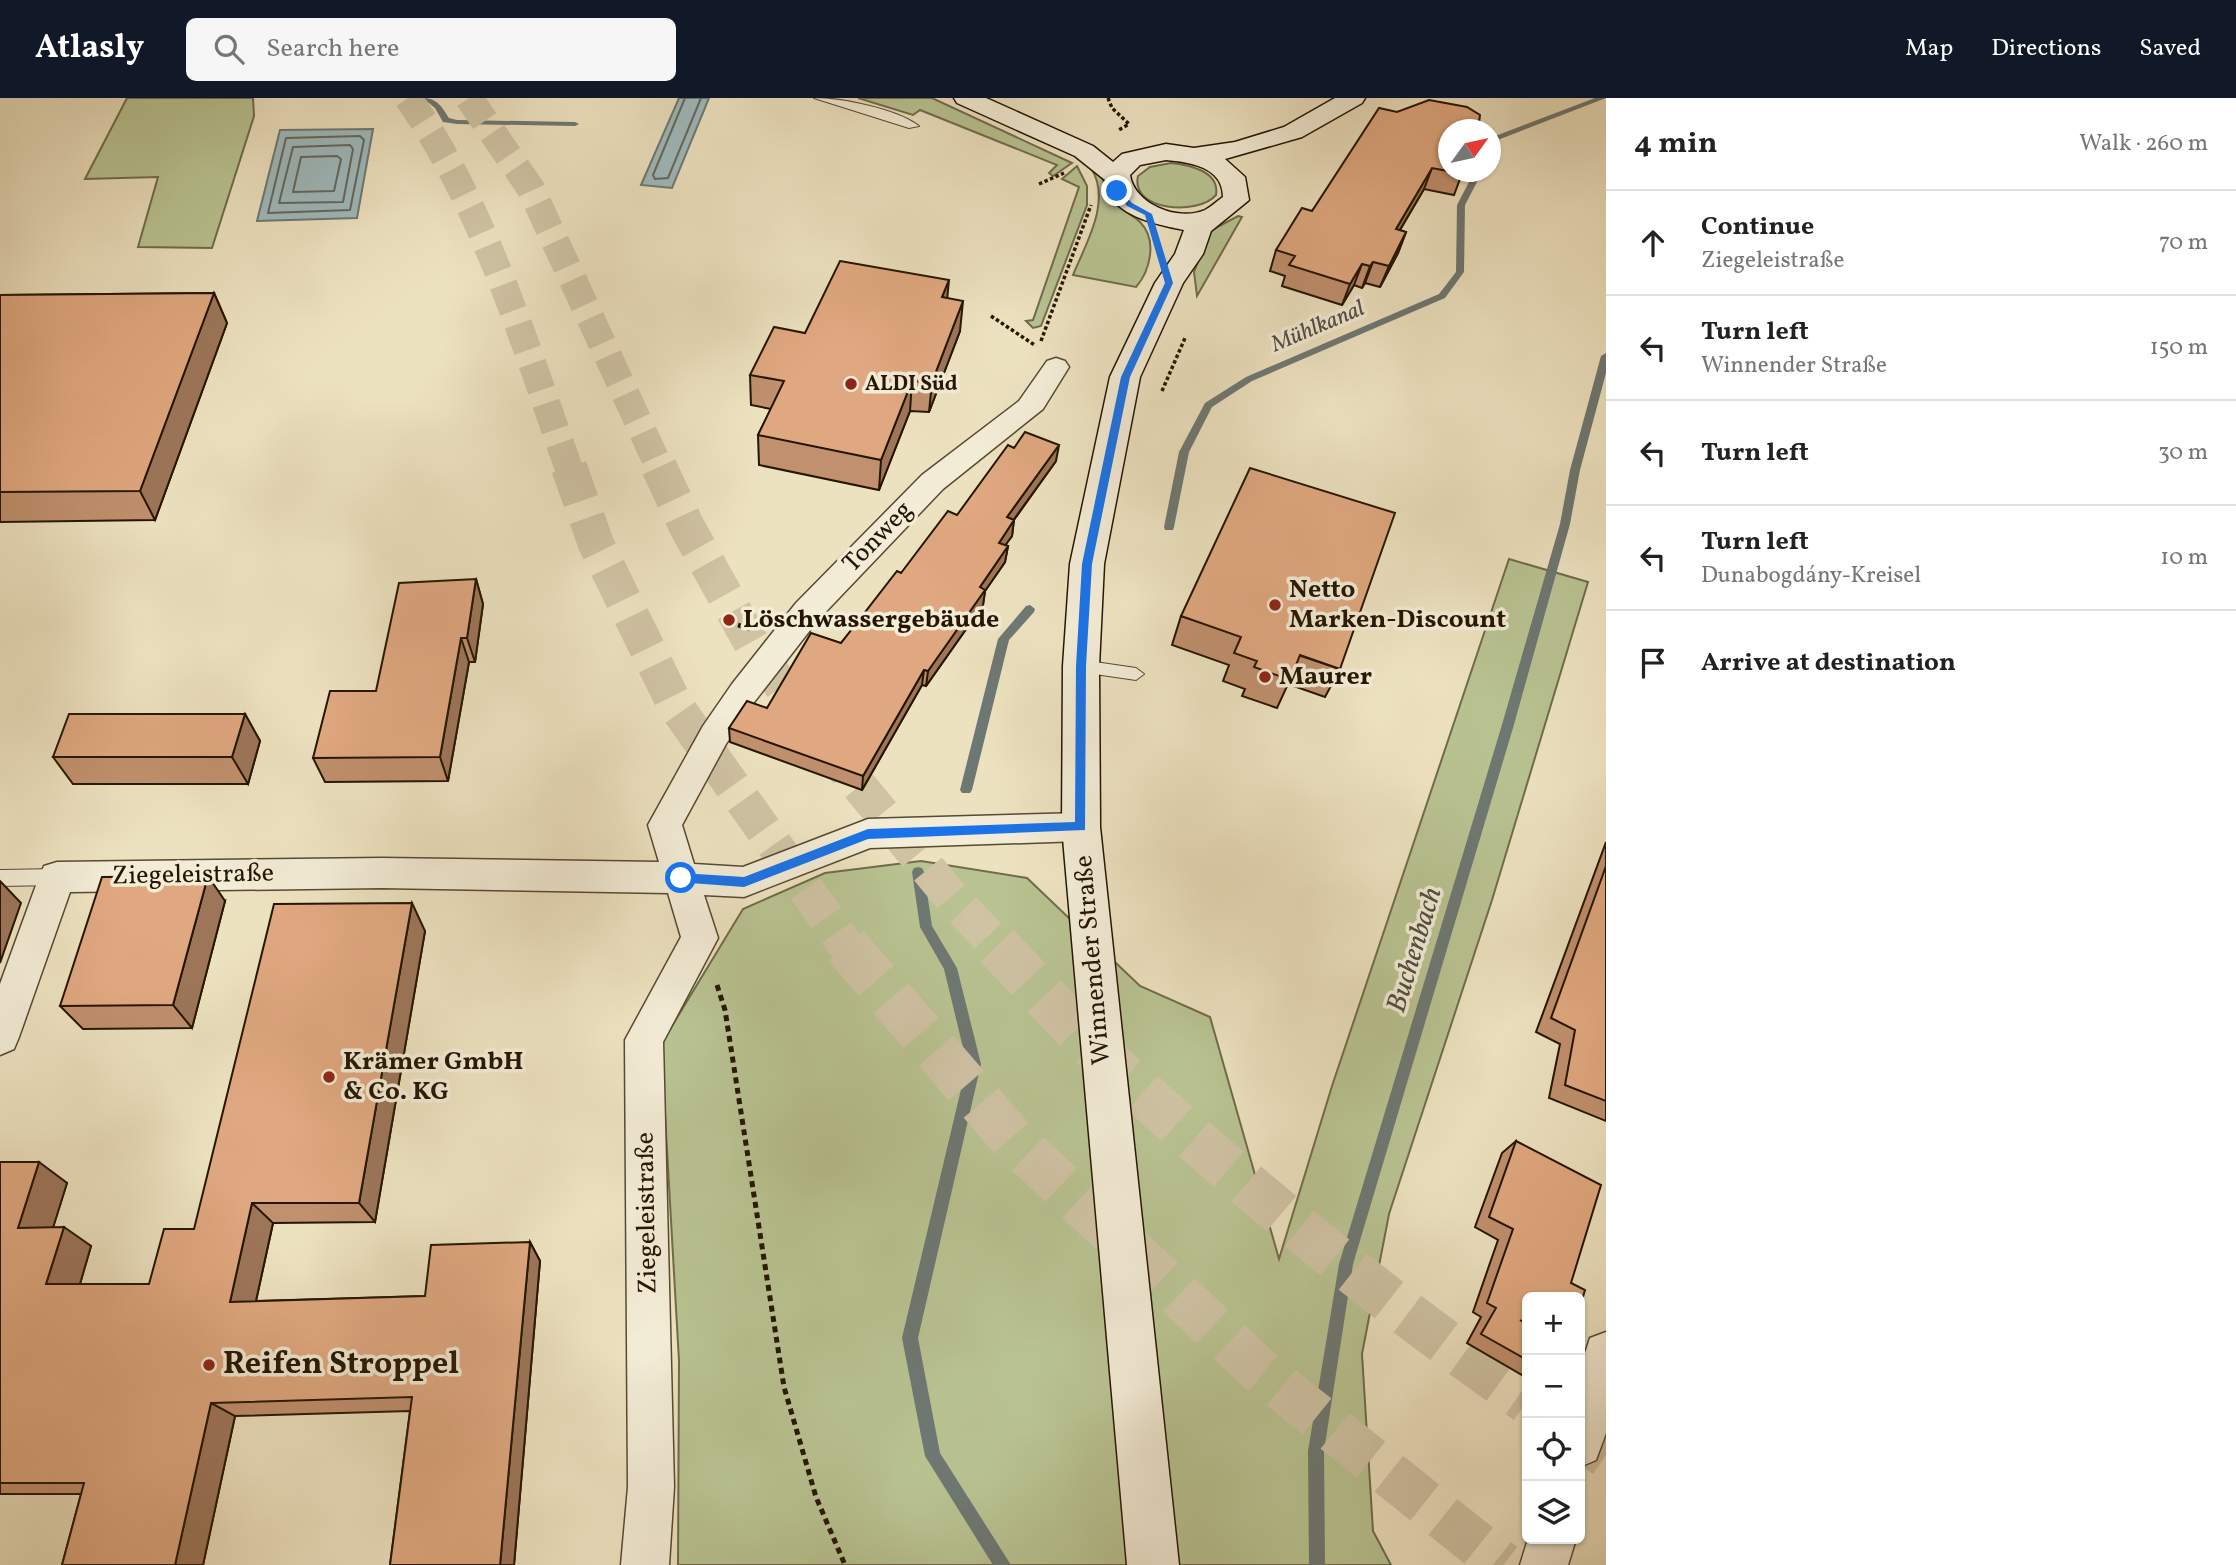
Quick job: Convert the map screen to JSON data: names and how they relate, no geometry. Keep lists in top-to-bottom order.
{
  "streets": {
    "street": ["Tonweg", "Ziegeleistraße", "Winnender Straße"]
  },
  "crossings": [
    ["Tonweg", "Ziegeleistraße"],
    ["Ziegeleistraße", "Winnender Straße"]
  ],
  "water": ["Mühlkanal", "Buchenbach"],
  "places": [
    "ALDI Süd",
    "Netto Marken-Discount",
    "Löschwassergebäude",
    "Maurer",
    "Krämer GmbH & Co. KG",
    "Reifen Stroppel"
  ],
  "north": "top right",
  "page": {
    "header": "Atlasly",
    "search": "Search here",
    "nav": ["Map", "Directions", "Saved"],
    "heading": ["4 min", "Walk · 260 m"],
    "list": [
      ["Continue", "Ziegeleistraße", "70 m"],
      ["Turn left", "Winnender Straße", "150 m"],
      ["Turn left", "30 m"],
      ["Turn left", "Dunabogdány-Kreisel", "10 m"],
      "Arrive at destination"
    ],
    "map_buttons": ["+", "−"]
  }
}
